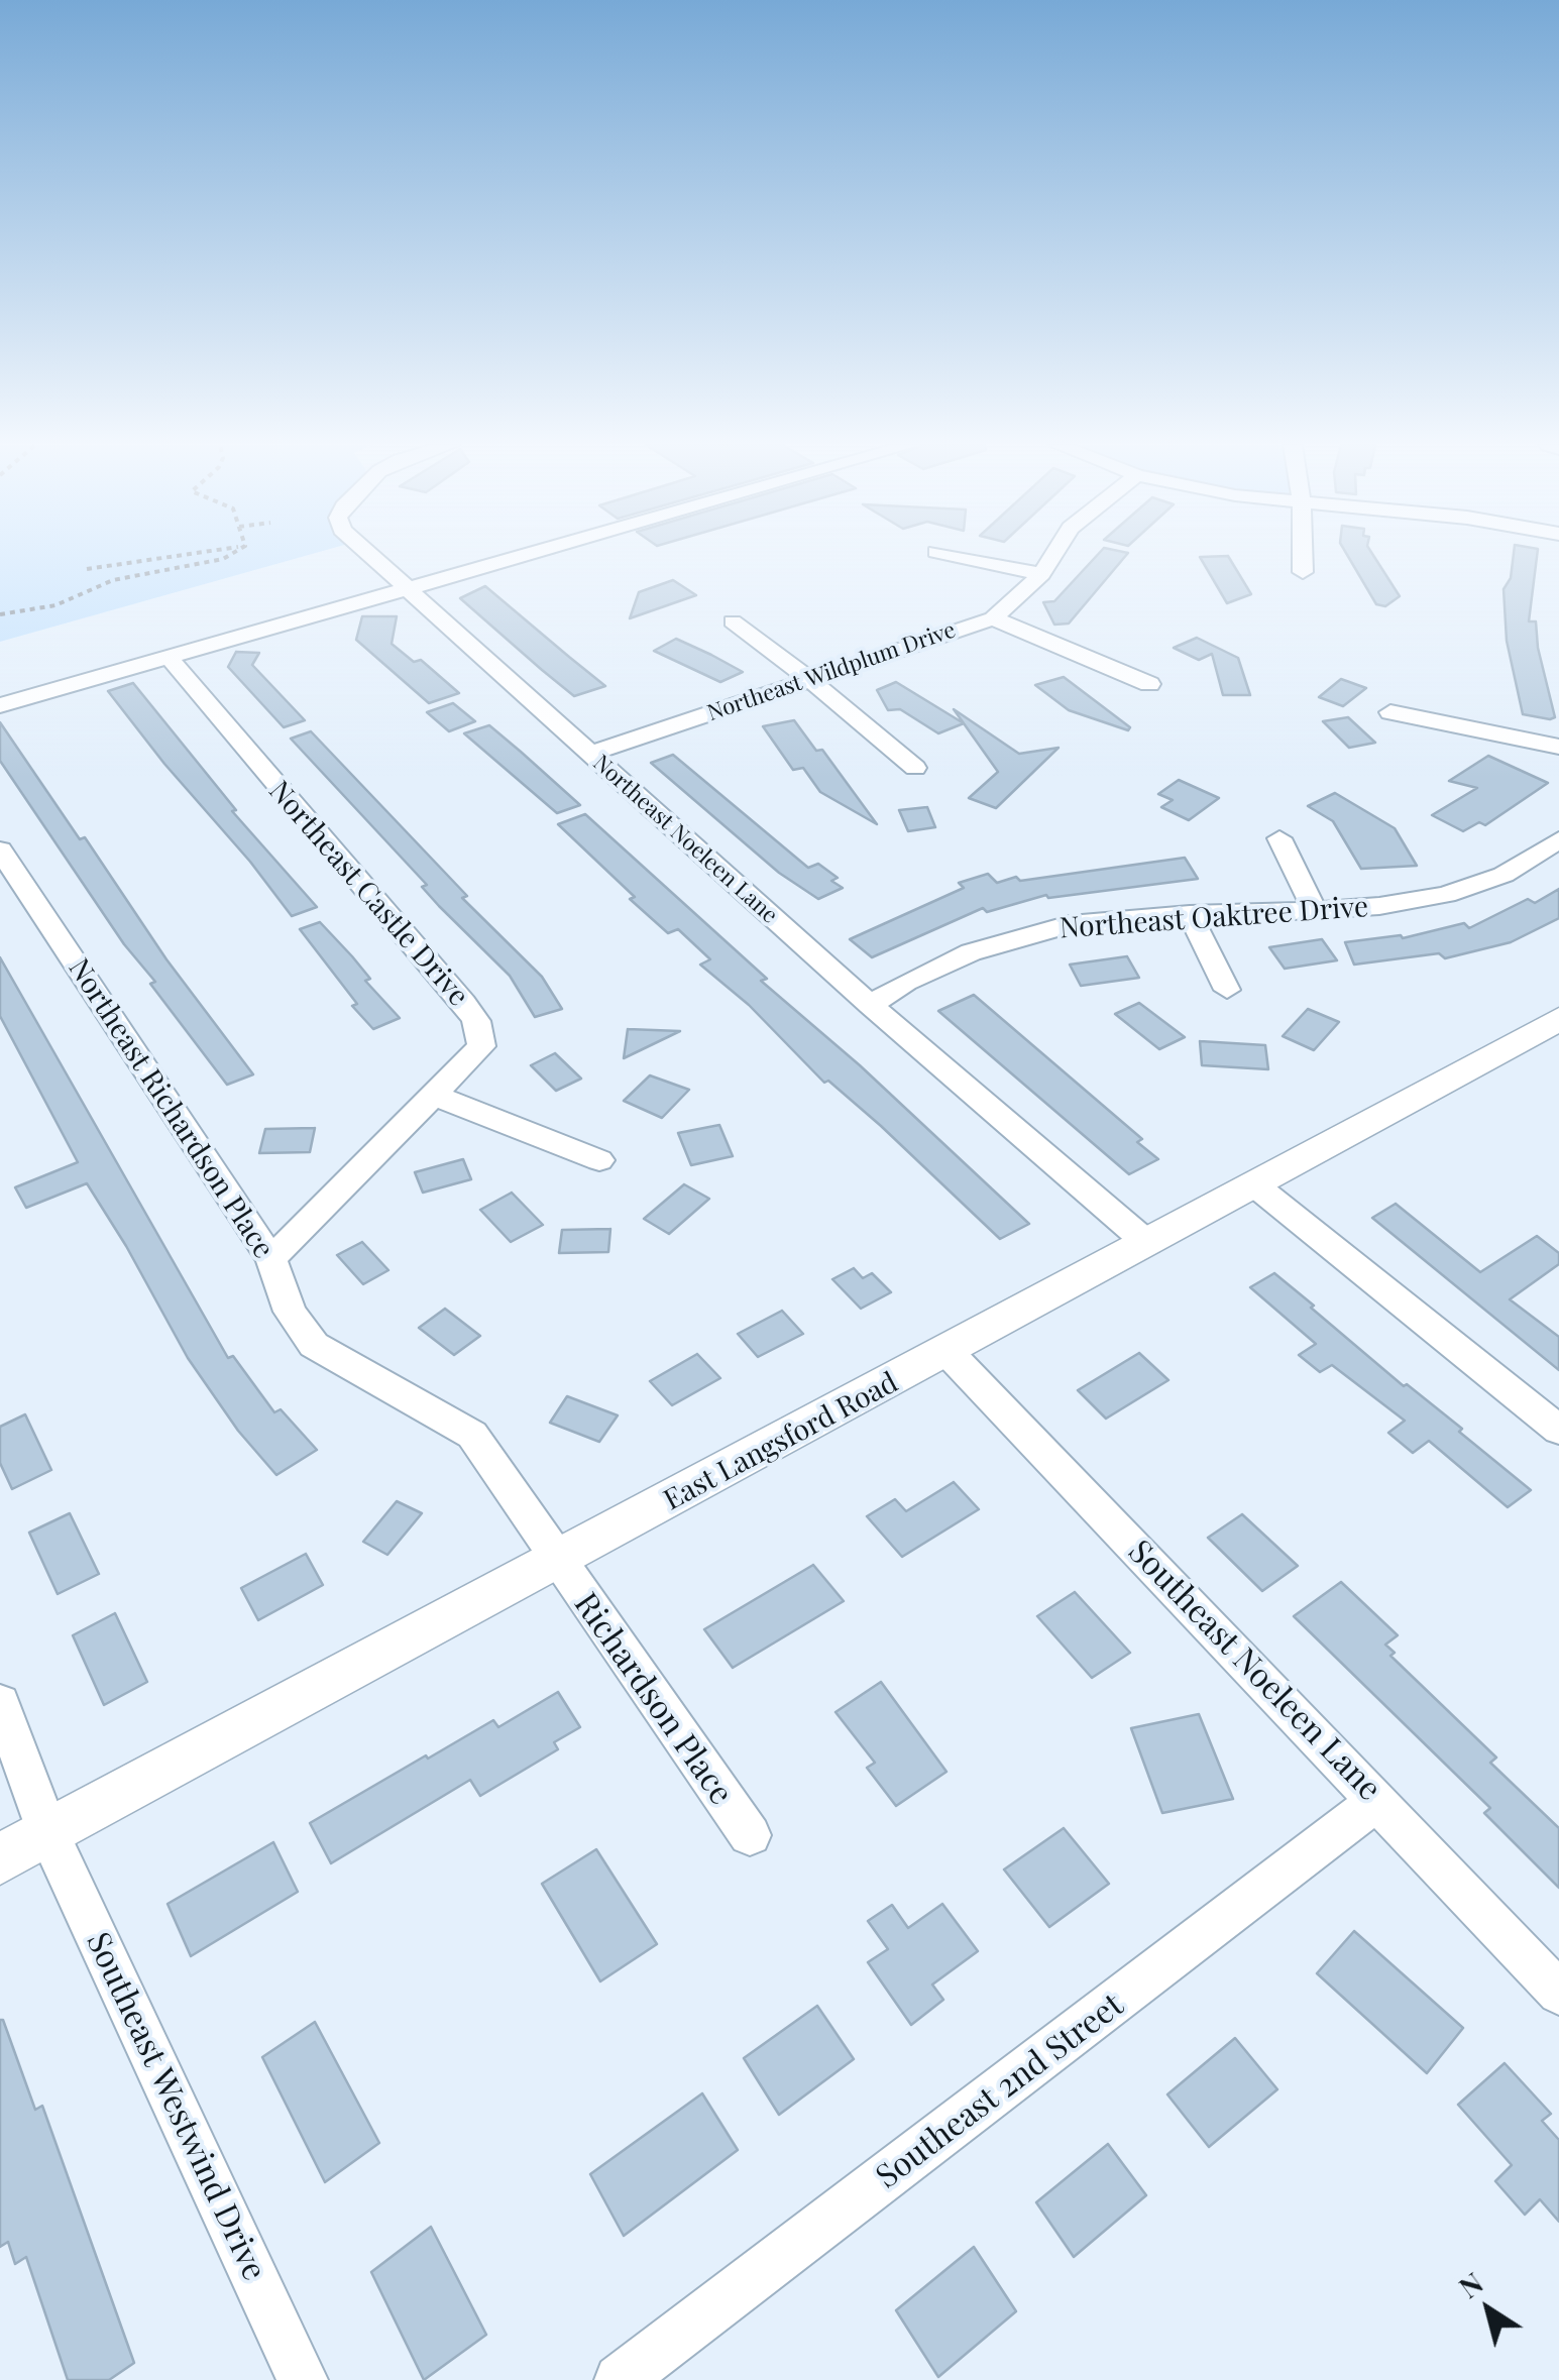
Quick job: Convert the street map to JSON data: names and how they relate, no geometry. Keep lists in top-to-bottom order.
{
  "streets": {
    "street": [
      "Northeast Wildplum Drive",
      "Northeast Noeleen Lane",
      "Northeast Castle Drive",
      "Northeast Oaktree Drive",
      "Northeast Richardson Place",
      "East Langsford Road",
      "Southeast Noeleen Lane",
      "Richardson Place",
      "Southeast 2nd Street",
      "Southeast Westwind Drive"
    ]
  },
  "crossings": [
    ["Northeast Wildplum Drive", "Northeast Noeleen Lane"],
    ["Northeast Noeleen Lane", "Northeast Oaktree Drive"],
    ["Northeast Noeleen Lane", "East Langsford Road"],
    ["Northeast Castle Drive", "Northeast Richardson Place"],
    ["Northeast Richardson Place", "East Langsford Road"],
    ["Northeast Richardson Place", "Richardson Place"],
    ["East Langsford Road", "Southeast Noeleen Lane"],
    ["East Langsford Road", "Richardson Place"],
    ["East Langsford Road", "Southeast Westwind Drive"],
    ["Southeast Noeleen Lane", "Southeast 2nd Street"]
  ],
  "north": "top left"
}
